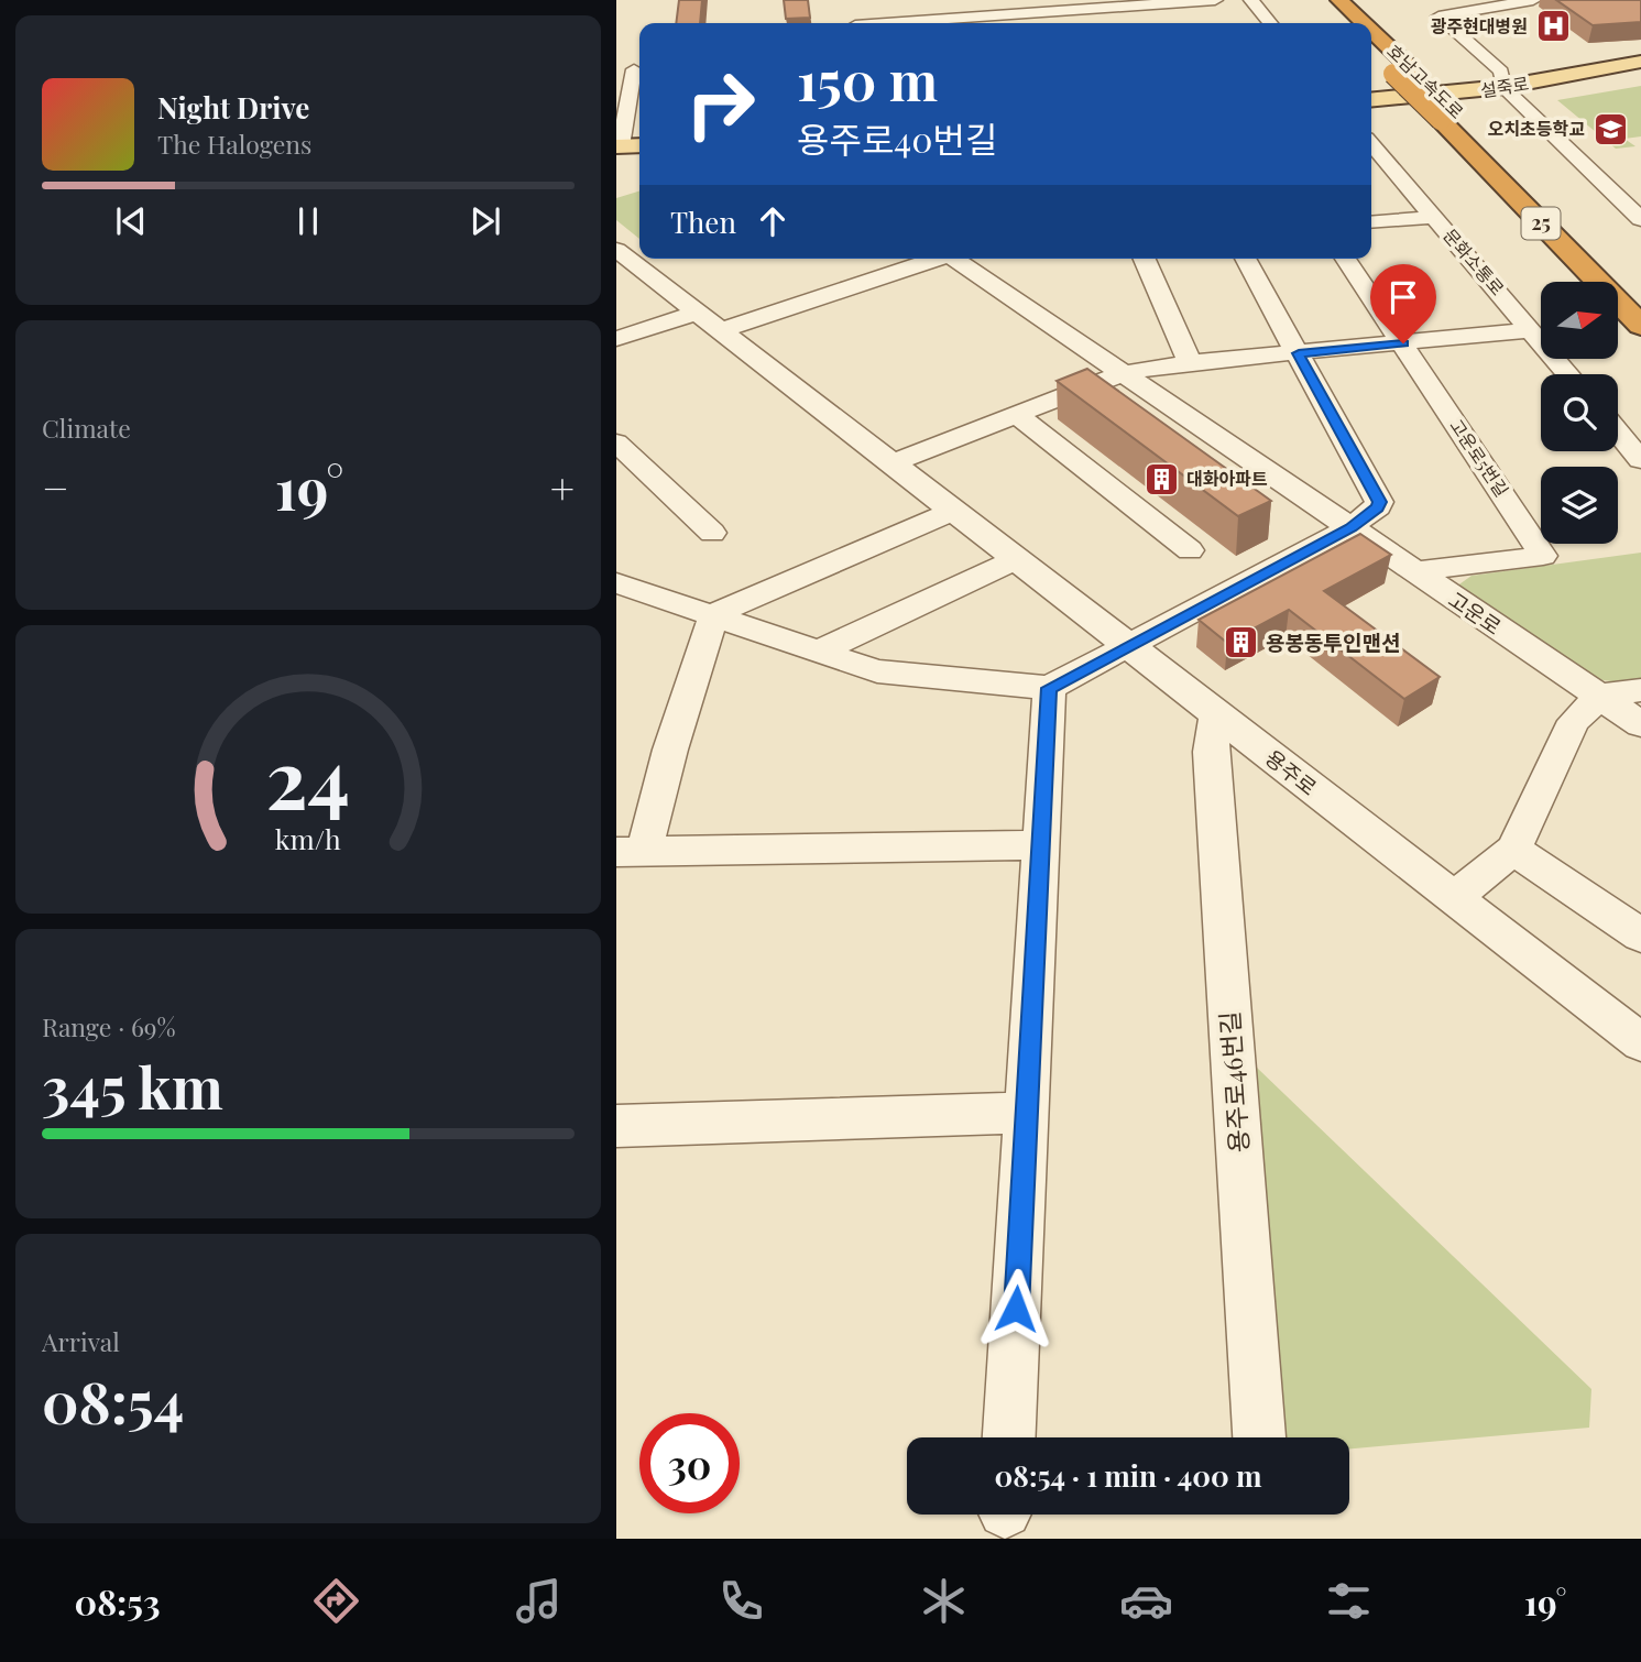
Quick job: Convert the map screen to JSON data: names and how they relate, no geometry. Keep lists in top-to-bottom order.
{
  "streets": {
    "highway": ["호남고속도로", "25"],
    "main road": ["설죽로"],
    "street": [
      "문화소통로",
      "고운로5번길",
      "고운로",
      "용주로",
      "용주로46번길"
    ]
  },
  "crossings": [
    ["고운로5번길", "고운로"],
    ["용주로", "용주로46번길"]
  ],
  "places": {
    "hospital": ["광주현대병원"],
    "school or university": ["오치초등학교"],
    "building": ["대화아파트", "용봉동투인맨션"]
  },
  "north": "right",
  "page": {
    "turn": ["150 m", "용주로40번길"],
    "song": ["Night Drive", "The Halogens"],
    "then": "Then",
    "tile": [
      "Climate",
      ["Range · 69%", "345 km"],
      ["Arrival", "08:54"]
    ],
    "heat": ["−", "19°", "+"],
    "limit": "30",
    "trip": "08:54 · 1 min · 400 m",
    "tabs": ["08:53", "19°"],
    "gauge": ["24", "km/h"]
  }
}
